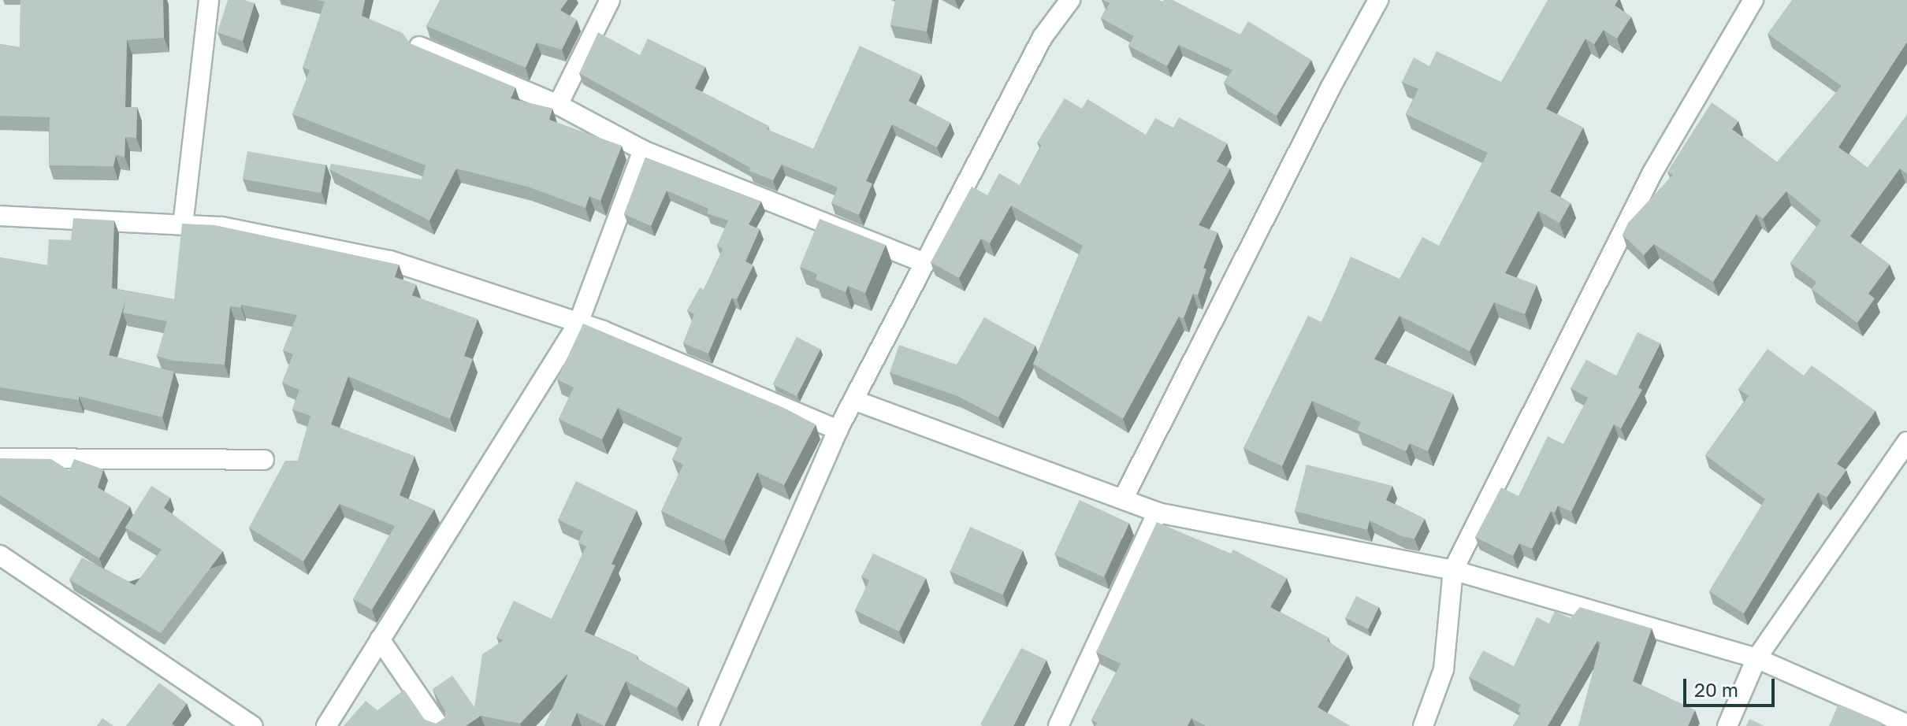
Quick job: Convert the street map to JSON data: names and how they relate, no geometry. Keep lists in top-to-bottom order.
{
  "scale_bar": "20 m"
}
